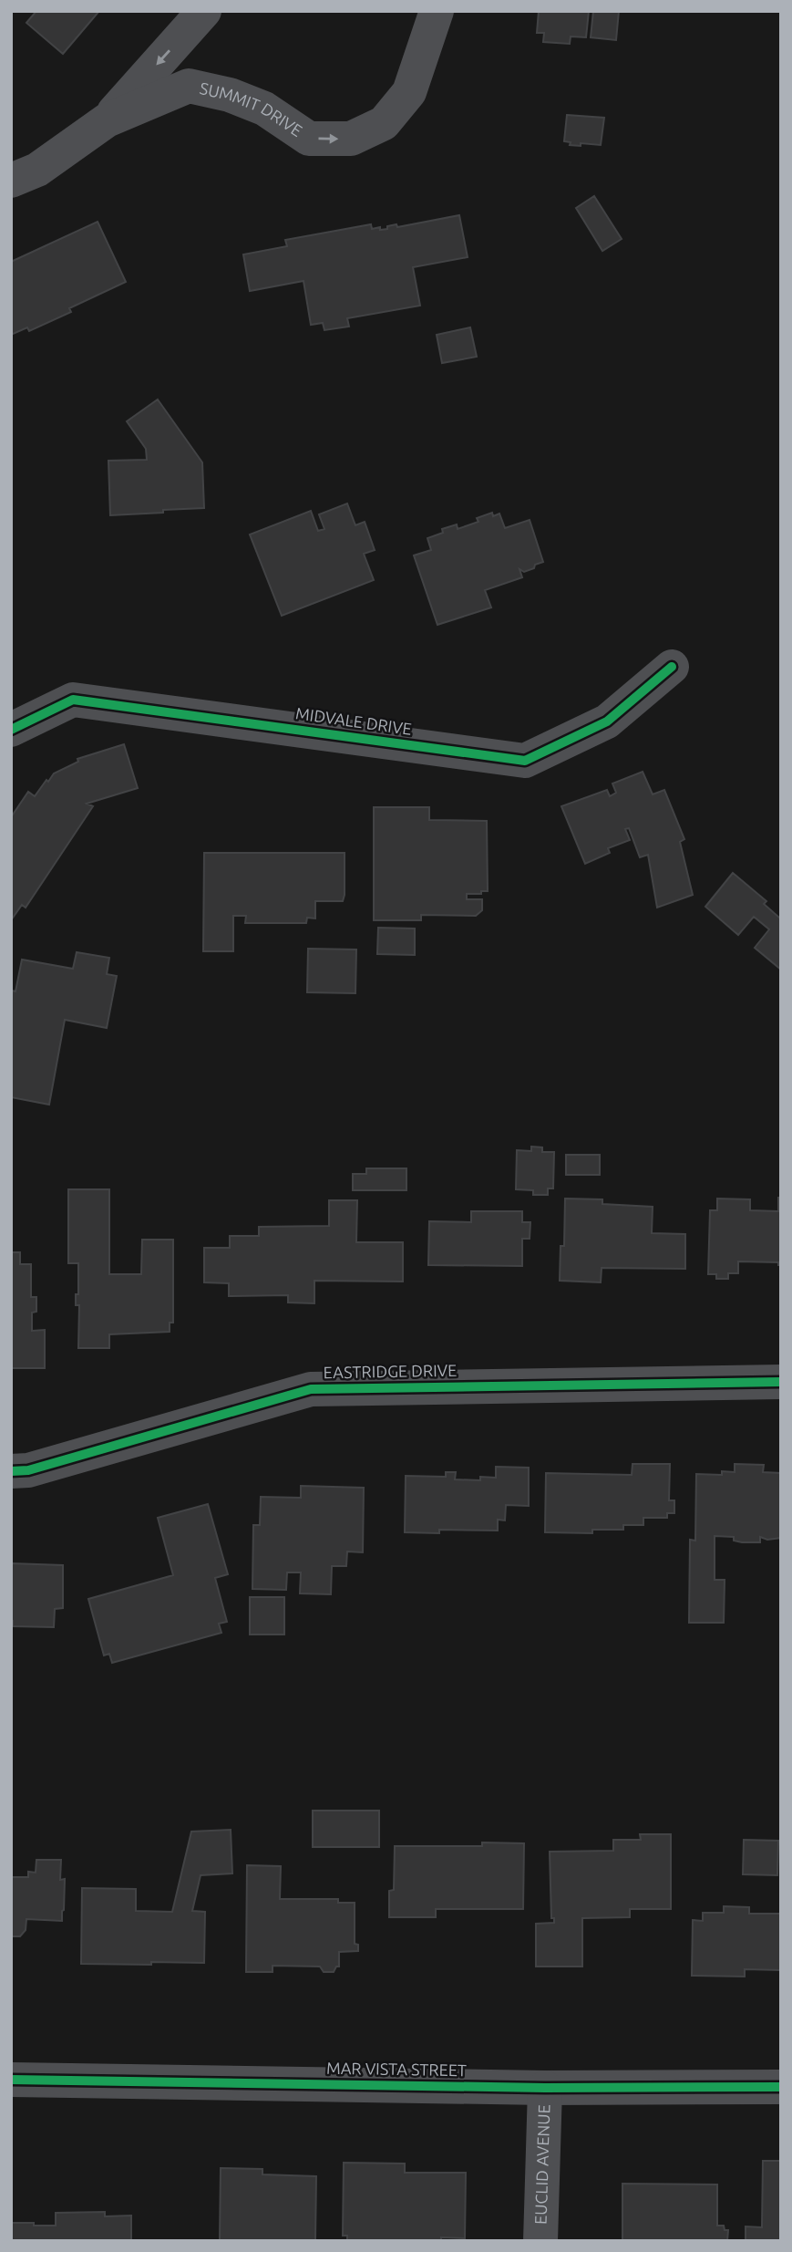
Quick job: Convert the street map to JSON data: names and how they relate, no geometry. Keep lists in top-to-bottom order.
{
  "streets": {
    "street": [
      "SUMMIT DRIVE",
      "MIDVALE DRIVE",
      "EASTRIDGE DRIVE",
      "MAR VISTA STREET",
      "EUCLID AVENUE"
    ]
  },
  "crossings": [
    ["MAR VISTA STREET", "EUCLID AVENUE"]
  ]
}
